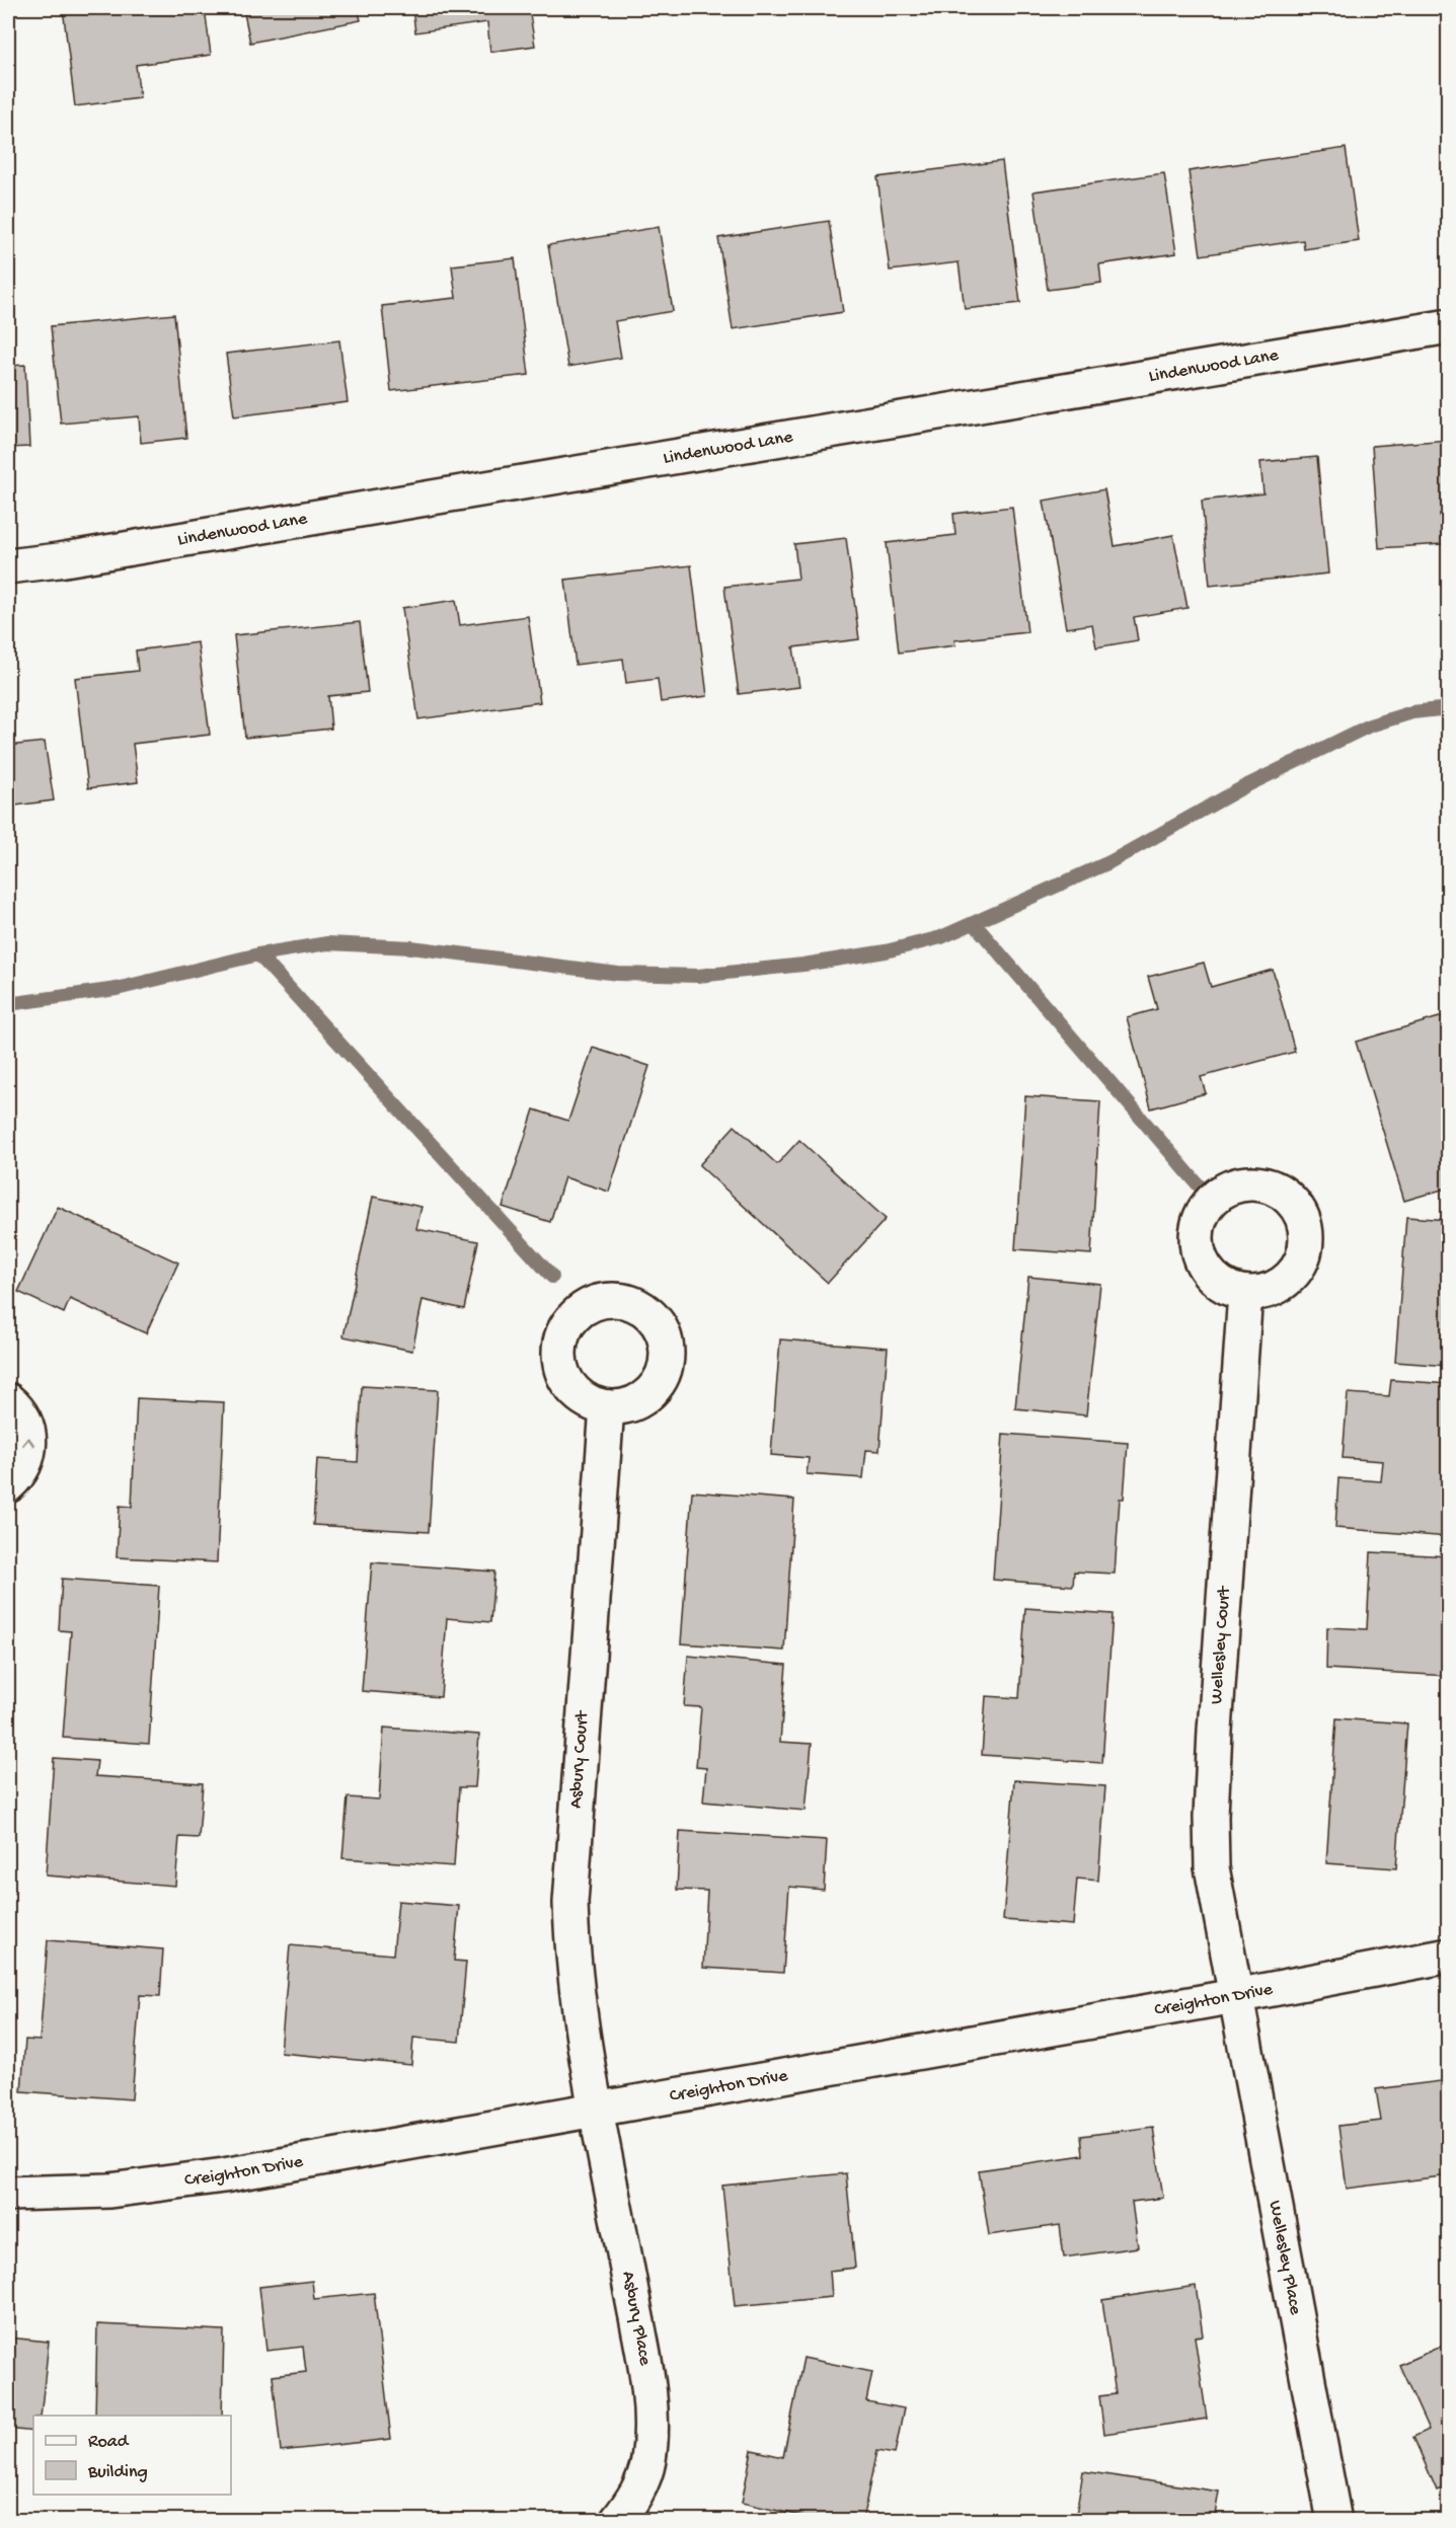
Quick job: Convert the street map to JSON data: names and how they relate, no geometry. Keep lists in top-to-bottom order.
{
  "streets": {
    "street": [
      "Lindenwood Lane",
      "Wellesley Court",
      "Asbury Court",
      "Creighton Drive",
      "Wellesley Place",
      "Asbury Place"
    ]
  },
  "crossings": [
    ["Wellesley Court", "Creighton Drive"],
    ["Wellesley Court", "Wellesley Place"],
    ["Asbury Court", "Creighton Drive"],
    ["Asbury Court", "Asbury Place"],
    ["Creighton Drive", "Wellesley Place"],
    ["Creighton Drive", "Asbury Place"]
  ],
  "legend": ["Road", "Building"]
}
